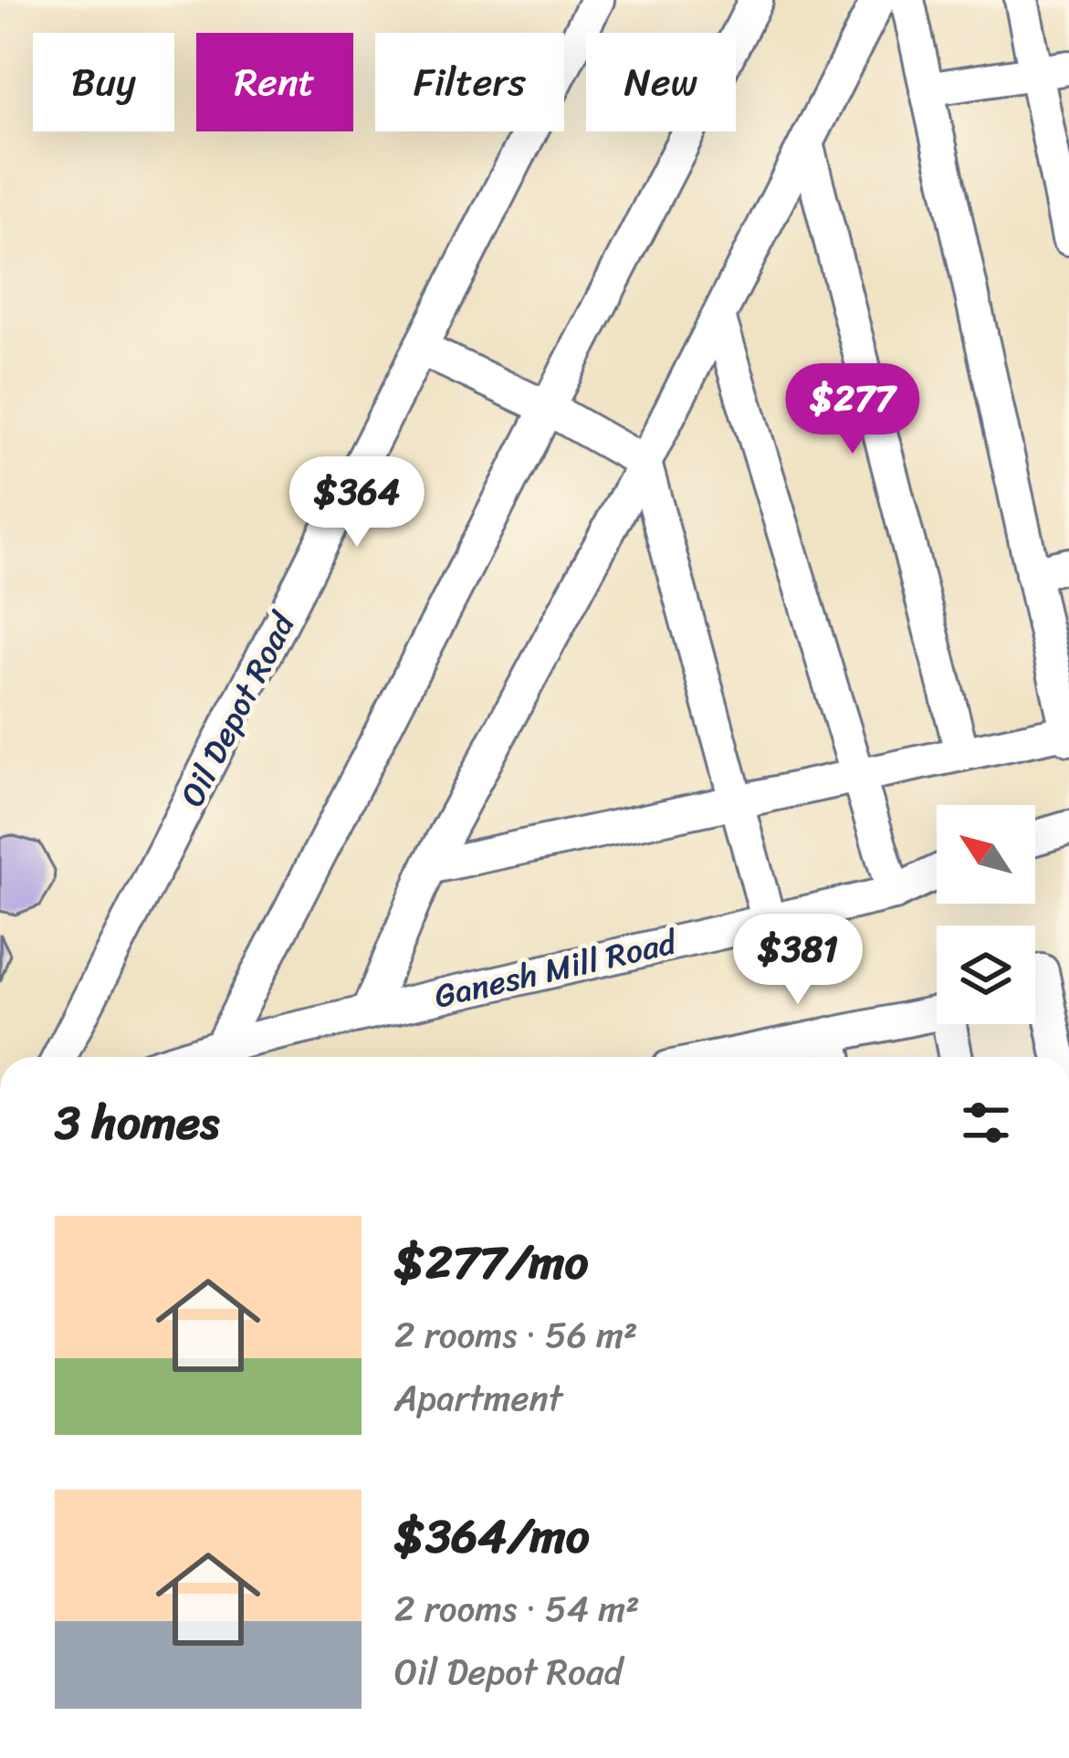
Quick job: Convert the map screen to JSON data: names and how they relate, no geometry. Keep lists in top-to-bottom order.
{
  "streets": {
    "street": ["Oil Depot Road", "Ganesh Mill Road"]
  },
  "north": "top left",
  "page": {
    "chip": [
      "Buy",
      "Rent",
      "Filters",
      "New"
    ],
    "price": ["$277", "$364", "$381"],
    "heading": "3 homes",
    "list": [
      {
        "name": "$277/mo",
        "note": "2 rooms · 56 m² · Apartment"
      },
      {
        "name": "$364/mo",
        "note": "2 rooms · 54 m² · Oil Depot Road"
      }
    ]
  }
}
